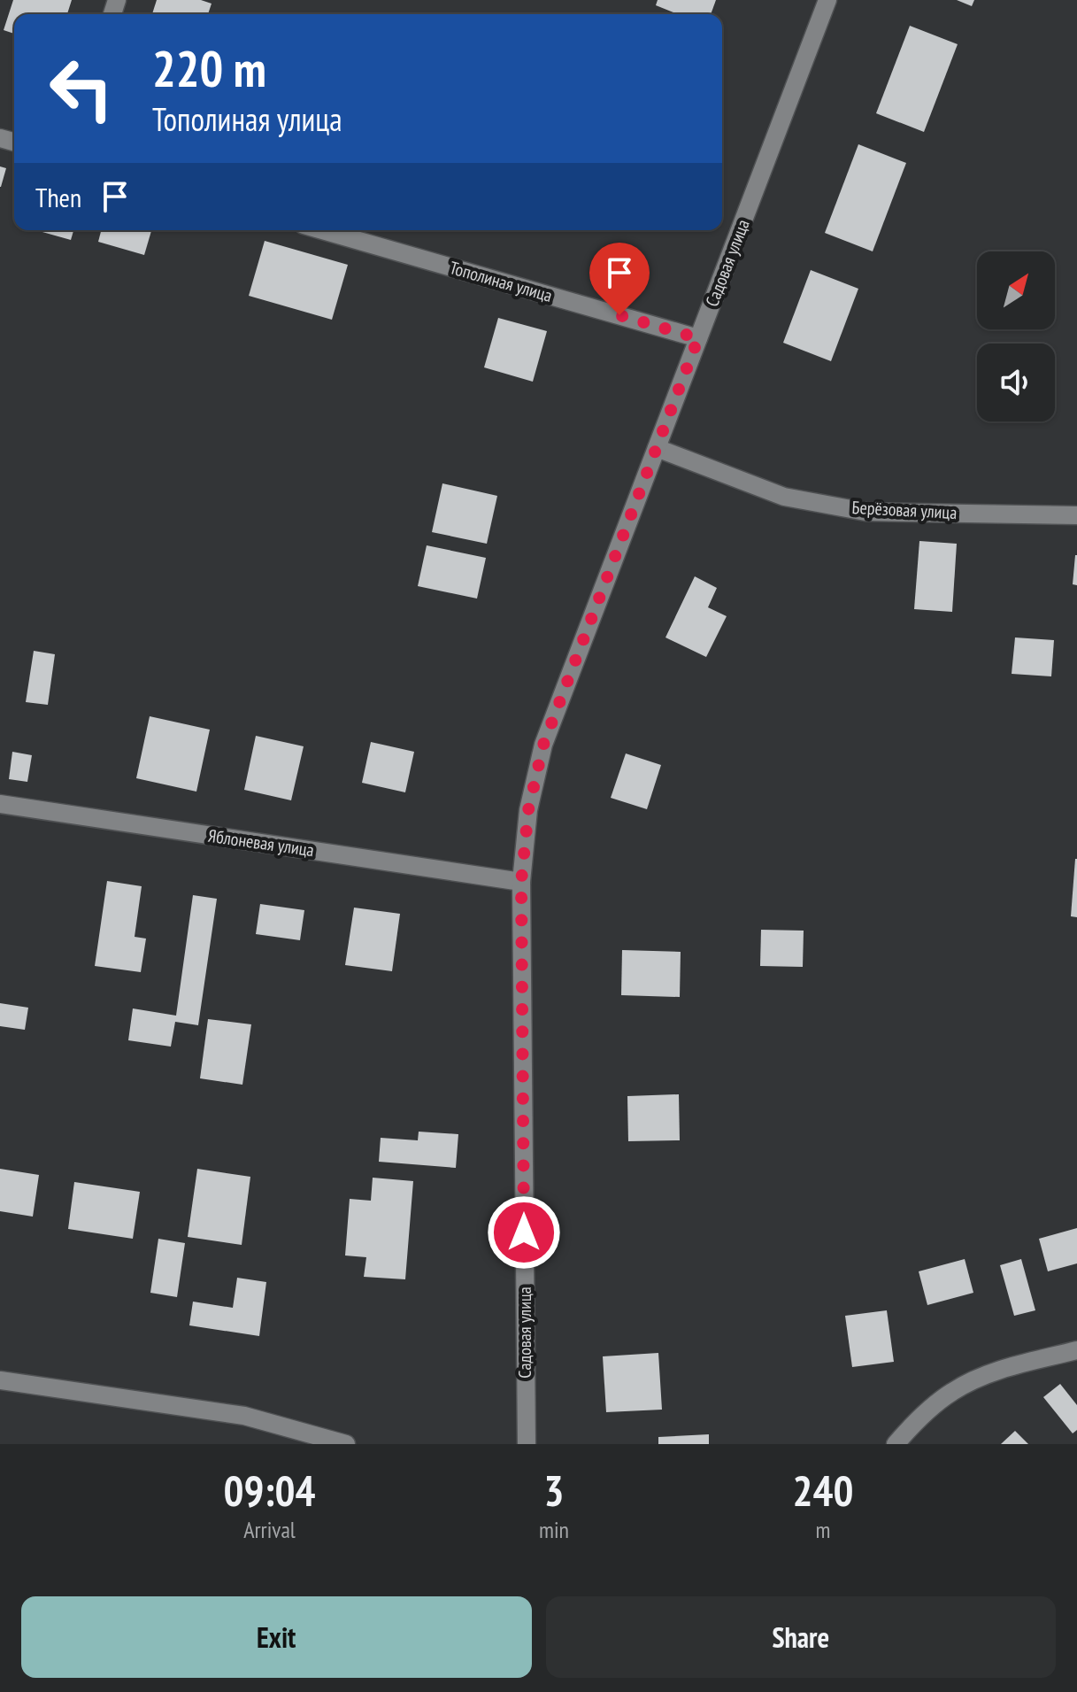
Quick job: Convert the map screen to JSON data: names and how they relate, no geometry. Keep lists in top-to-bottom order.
{
  "streets": {
    "street": [
      "Садовая улица",
      "Тополиная улица",
      "Берёзовая улица",
      "Яблоневая улица"
    ]
  },
  "crossings": [
    ["Садовая улица", "Тополиная улица"],
    ["Садовая улица", "Берёзовая улица"],
    ["Садовая улица", "Яблоневая улица"]
  ],
  "north": "top right",
  "page": {
    "turn": ["220 m", "Тополиная улица"],
    "then": "Then",
    "eta": [
      "09:04",
      "Arrival",
      "3",
      "min",
      "240",
      "m"
    ],
    "buttons": ["Exit", "Share"]
  }
}
